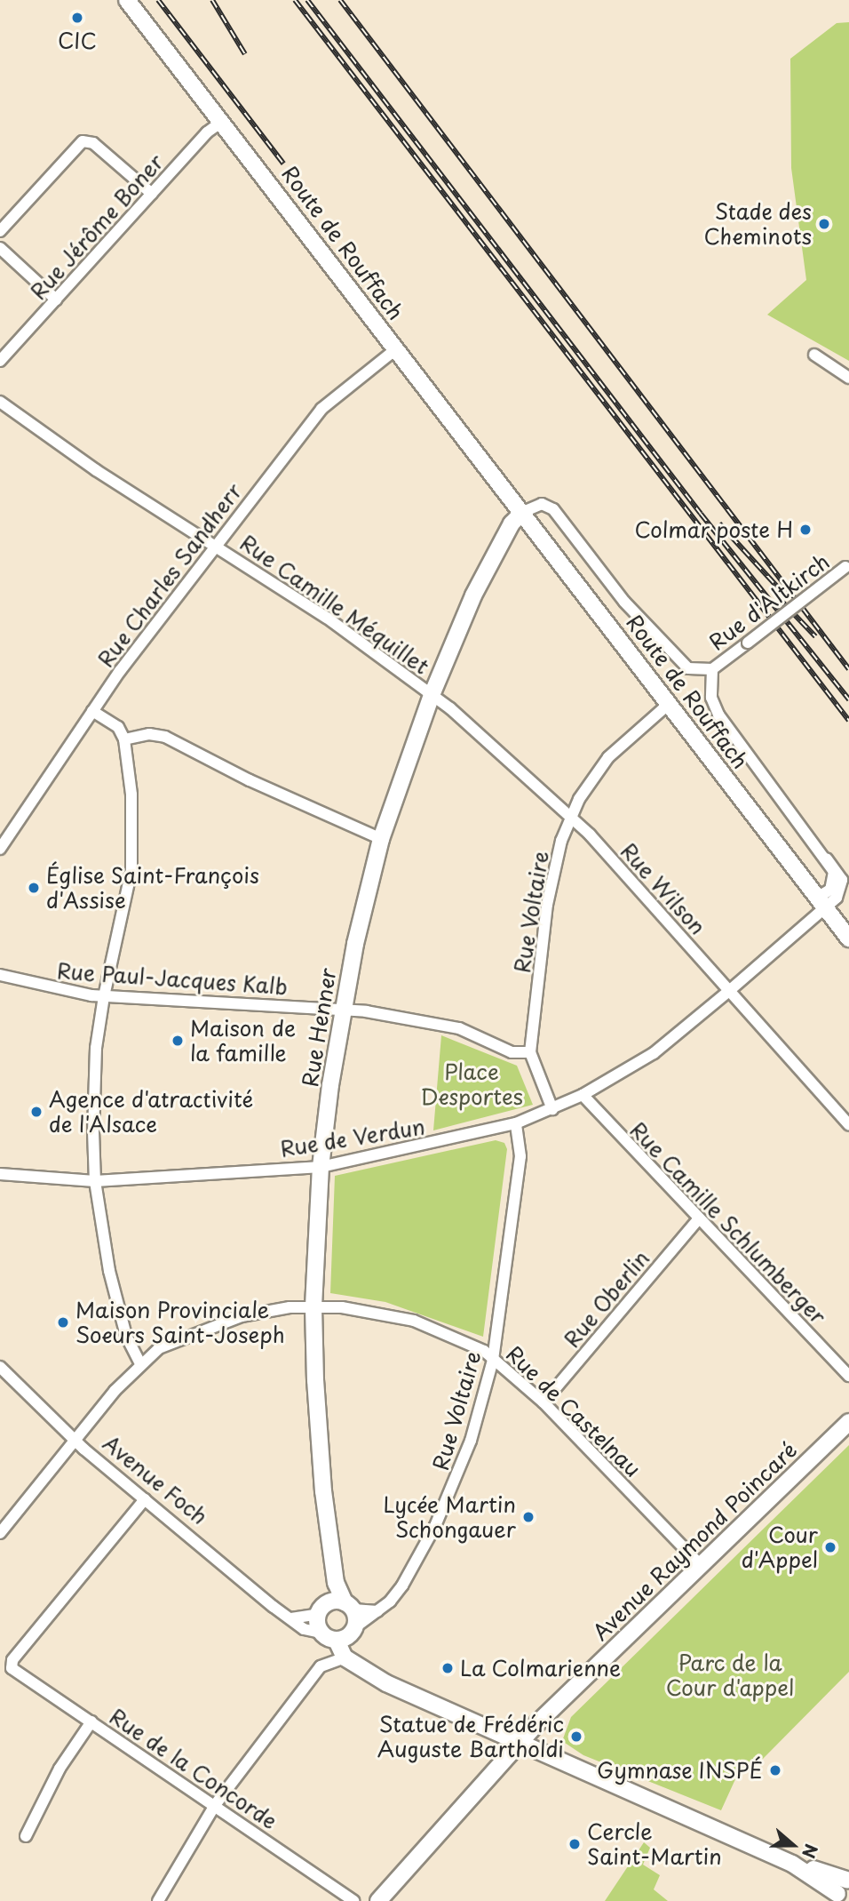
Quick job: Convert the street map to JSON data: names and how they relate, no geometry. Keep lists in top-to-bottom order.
{
  "streets": {
    "street": [
      "Rue Jérôme Boner",
      "Route de Rouffach",
      "Rue Charles Sandherr",
      "Rue d'Altkirch",
      "Rue Camille Méquillet",
      "Rue Wilson",
      "Rue Voltaire",
      "Rue Paul-Jacques Kalb",
      "Rue Henner",
      "Rue de Verdun",
      "Rue Camille Schlumberger",
      "Rue Oberlin",
      "Rue de Castelnau",
      "Avenue Foch",
      "Avenue Raymond Poincaré",
      "Rue de la Concorde"
    ]
  },
  "crossings": [
    ["Rue Jérôme Boner", "Route de Rouffach"],
    ["Route de Rouffach", "Rue Charles Sandherr"],
    ["Route de Rouffach", "Rue d'Altkirch"],
    ["Route de Rouffach", "Rue Voltaire"],
    ["Route de Rouffach", "Rue Henner"],
    ["Route de Rouffach", "Rue de Verdun"],
    ["Rue Charles Sandherr", "Rue Camille Méquillet"],
    ["Rue Camille Méquillet", "Rue Wilson"],
    ["Rue Camille Méquillet", "Rue Henner"],
    ["Rue Wilson", "Rue Voltaire"],
    ["Rue Wilson", "Rue Henner"],
    ["Rue Wilson", "Rue de Verdun"],
    ["Rue Voltaire", "Rue Henner"],
    ["Rue Voltaire", "Rue de Verdun"],
    ["Rue Voltaire", "Rue de Castelnau"],
    ["Rue Paul-Jacques Kalb", "Rue Henner"],
    ["Rue Henner", "Rue de Verdun"],
    ["Rue Henner", "Rue de Castelnau"],
    ["Rue de Verdun", "Rue Camille Schlumberger"],
    ["Rue Camille Schlumberger", "Rue Oberlin"],
    ["Rue Oberlin", "Rue de Castelnau"],
    ["Rue de Castelnau", "Avenue Foch"],
    ["Rue de Castelnau", "Avenue Raymond Poincaré"],
    ["Avenue Foch", "Rue de la Concorde"]
  ],
  "parks": ["Place Desportes", "Parc de la Cour d'appel"],
  "places": [
    "CIC",
    "Stade des Cheminots",
    "Colmar poste H",
    "Église Saint-François d'Assise",
    "Maison de la famille",
    "Agence d'atractivité de l'Alsace",
    "Maison Provinciale Soeurs Saint-Joseph",
    "Lycée Martin Schongauer",
    "Cour d'Appel",
    "La Colmarienne",
    "Statue de Frédéric Auguste Bartholdi",
    "Gymnase INSPÉ",
    "Cercle Saint-Martin"
  ],
  "north": "right"
}
